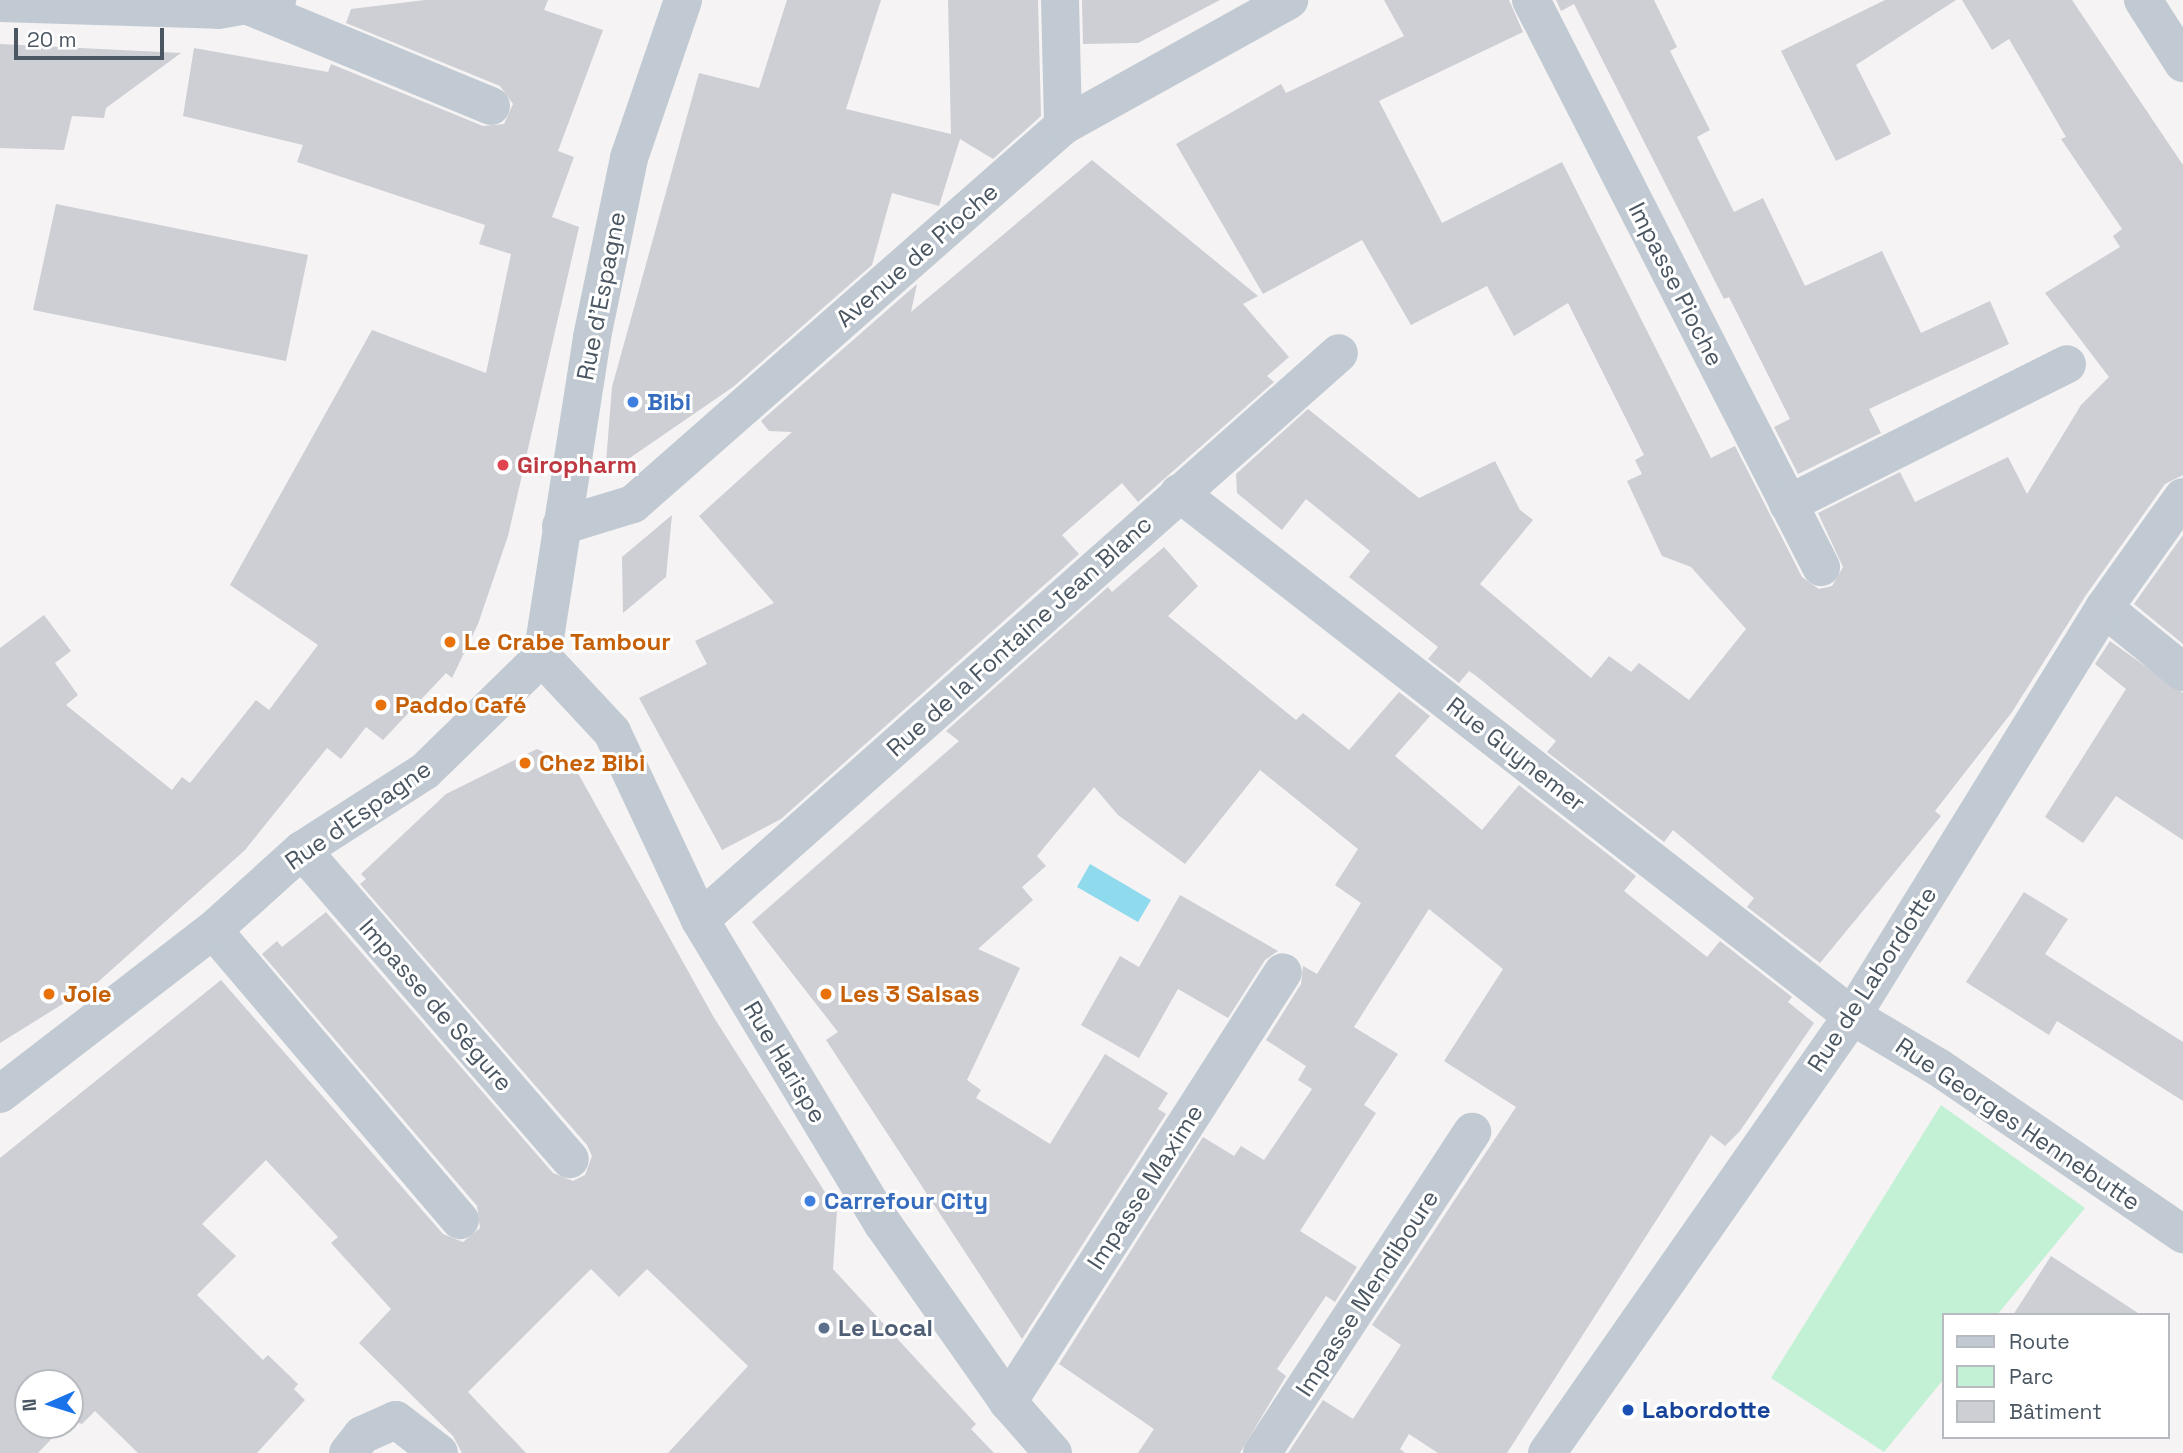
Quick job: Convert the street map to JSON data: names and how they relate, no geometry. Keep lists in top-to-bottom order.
{
  "streets": {
    "street": [
      "Avenue de Pioche",
      "Impasse Pioche",
      "Rue d'Espagne",
      "Rue de la Fontaine Jean Blanc",
      "Rue Guynemer",
      "Rue de Labordotte",
      "Impasse de Ségure",
      "Rue Harispe",
      "Rue Georges Hennebutte",
      "Impasse Maxime",
      "Impasse Mendiboure"
    ]
  },
  "crossings": [
    ["Avenue de Pioche", "Rue d'Espagne"],
    ["Rue d'Espagne", "Impasse de Ségure"],
    ["Rue d'Espagne", "Rue Harispe"],
    ["Rue de la Fontaine Jean Blanc", "Rue Guynemer"],
    ["Rue de la Fontaine Jean Blanc", "Rue Harispe"],
    ["Rue Guynemer", "Rue de Labordotte"],
    ["Rue Guynemer", "Rue Georges Hennebutte"],
    ["Rue de Labordotte", "Rue Georges Hennebutte"],
    ["Rue Harispe", "Impasse Maxime"]
  ],
  "places": [
    "Bibi",
    "Giropharm",
    "Le Crabe Tambour",
    "Paddo Café",
    "Chez Bibi",
    "Joie",
    "Les 3 Salsas",
    "Carrefour City",
    "Le Local",
    "Labordotte"
  ],
  "legend": ["Route", "Parc", "Bâtiment"],
  "scale_bar": "20 m",
  "north": "left"
}
